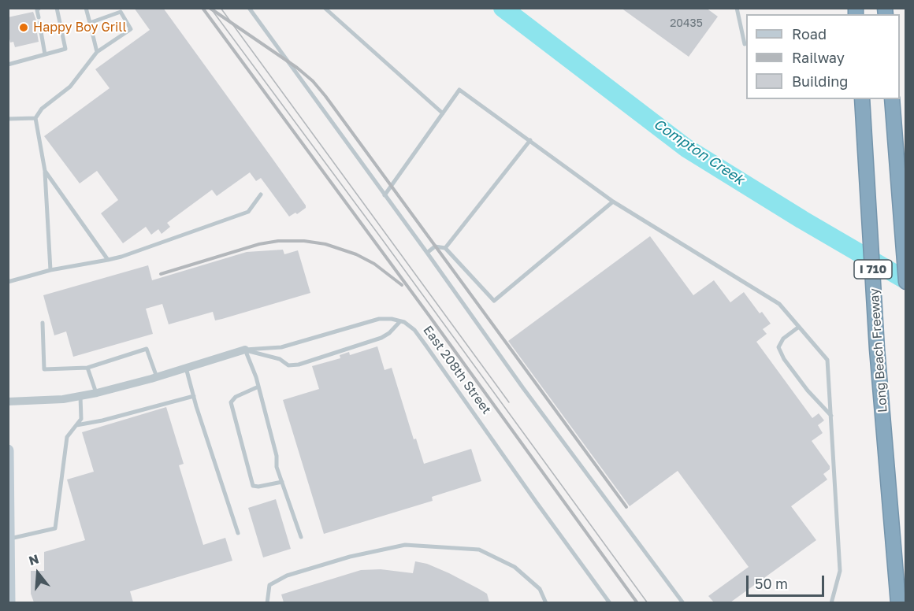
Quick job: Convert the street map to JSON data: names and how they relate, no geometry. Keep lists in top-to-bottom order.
{
  "streets": {
    "highway": ["I 710", "Long Beach Freeway"],
    "lane": ["East 208th Street"]
  },
  "water": ["Compton Creek"],
  "places": ["Happy Boy Grill"],
  "house_numbers": ["20435"],
  "legend": ["Road", "Railway", "Building"],
  "scale_bar": "50 m",
  "north": "top"
}
